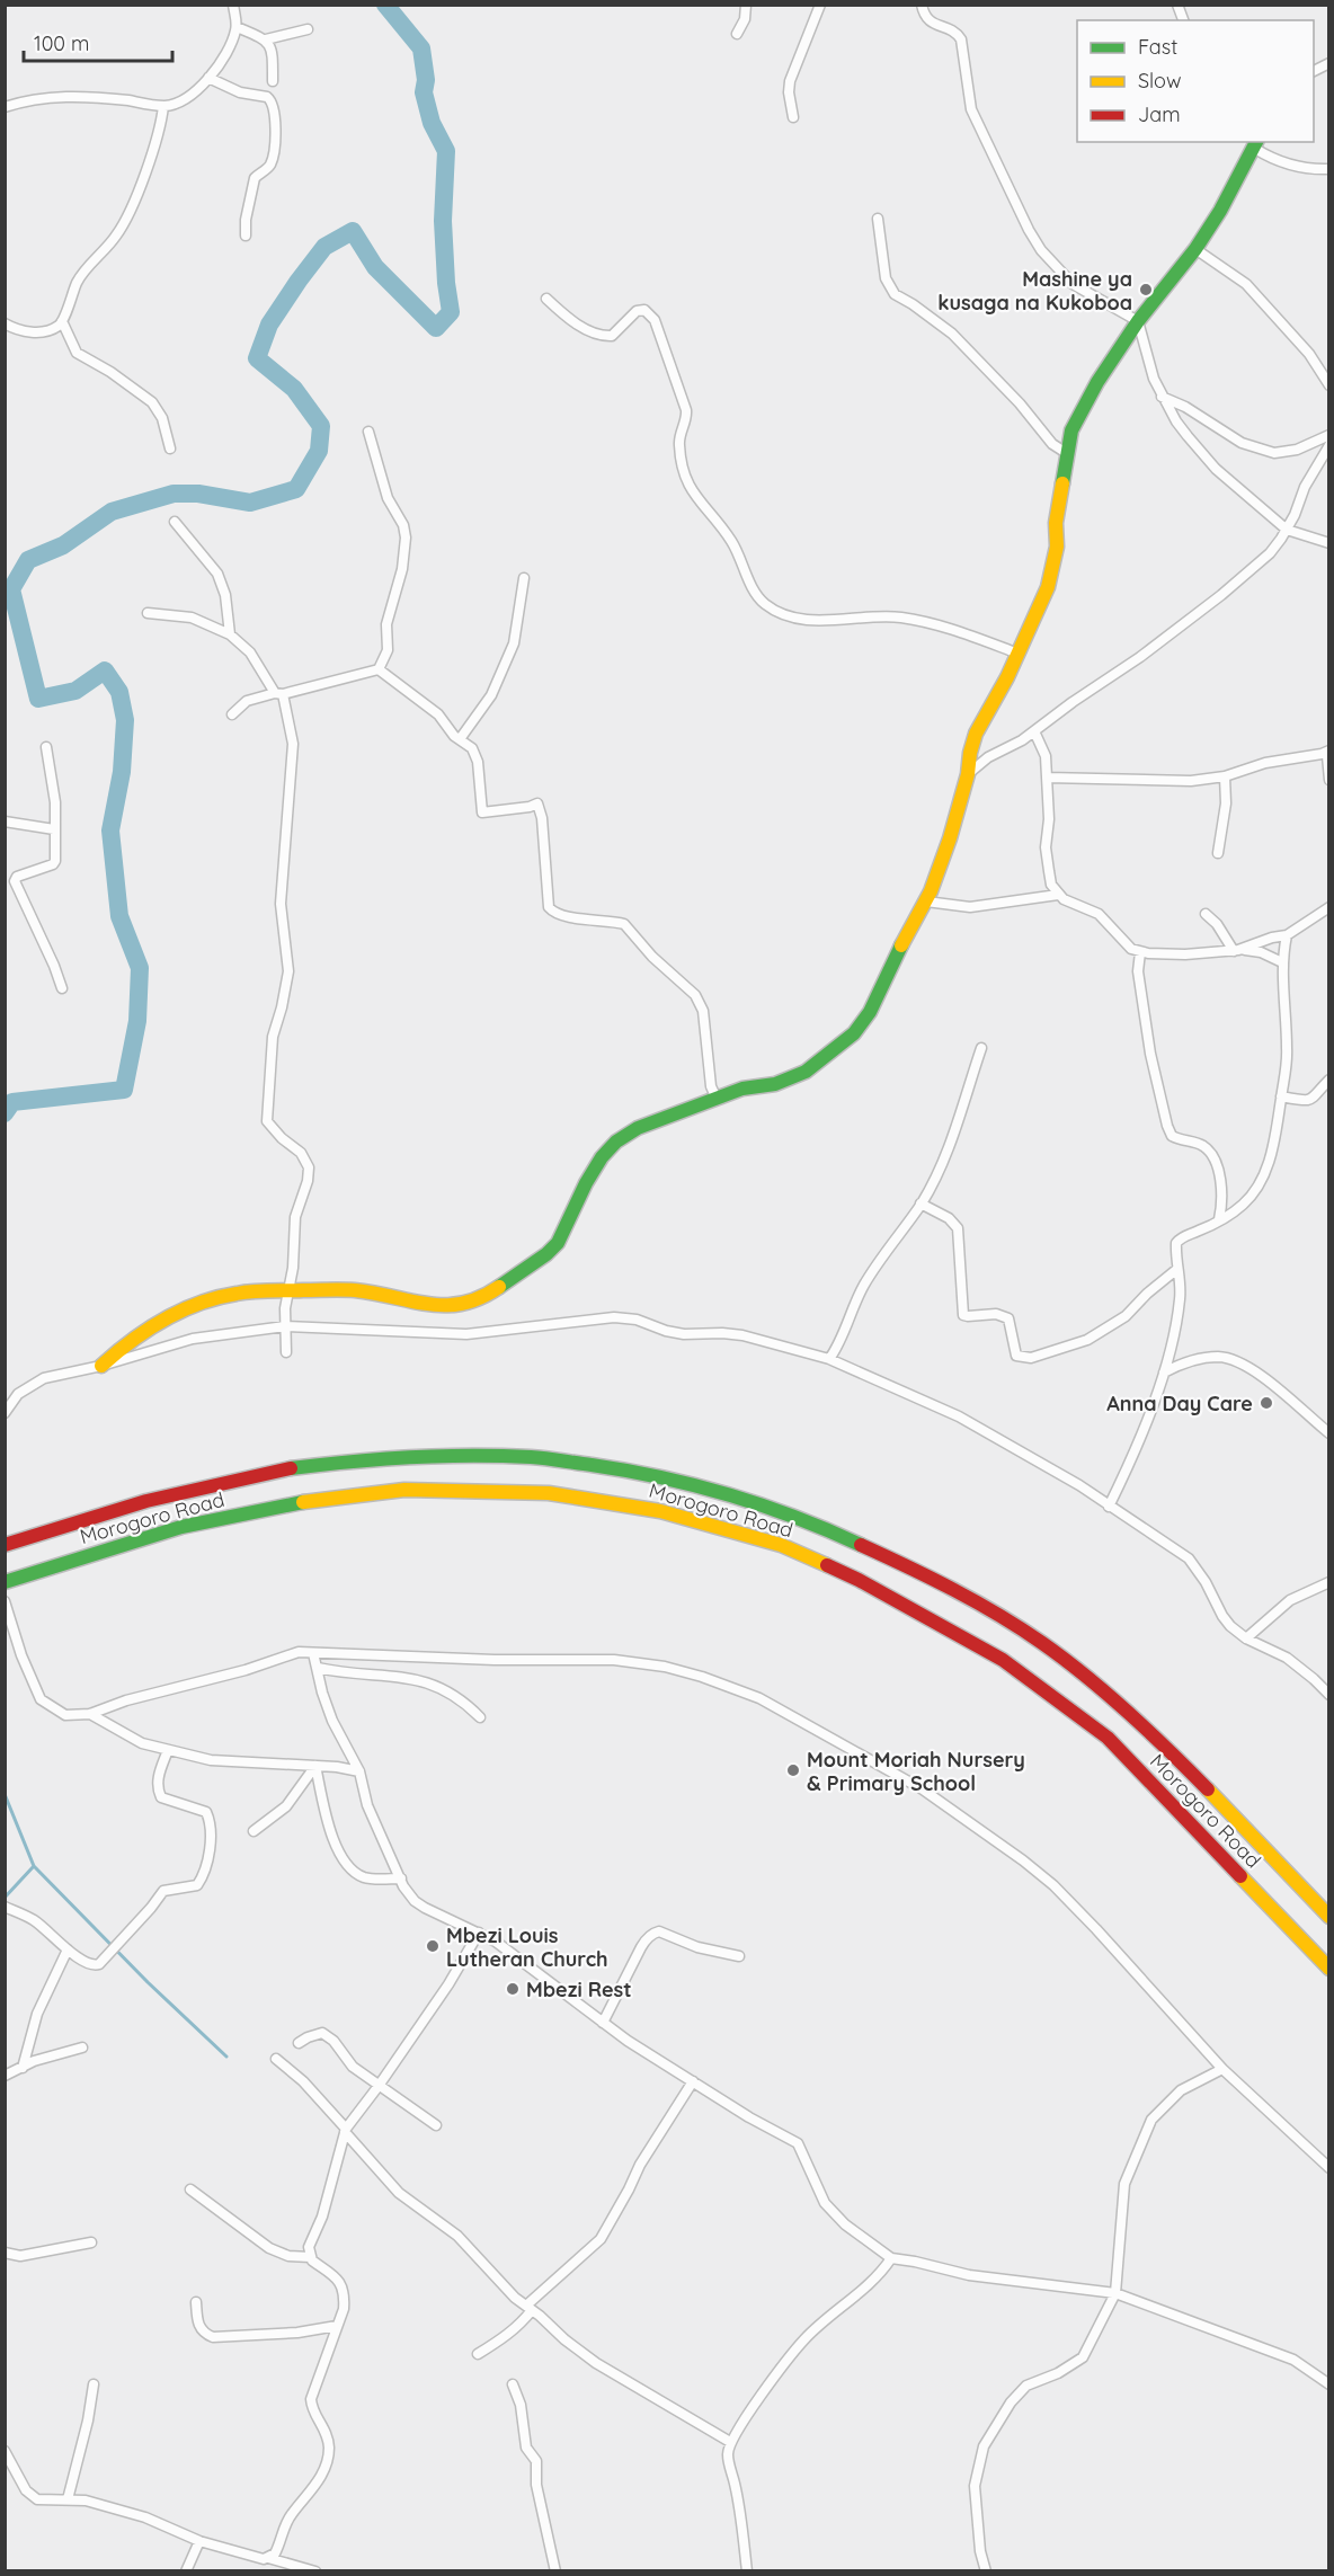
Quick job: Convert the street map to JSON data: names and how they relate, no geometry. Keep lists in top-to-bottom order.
{
  "streets": {
    "main road": ["Morogoro Road"]
  },
  "places": [
    "Mashine ya kusaga na Kukoboa",
    "Anna Day Care",
    "Mount Moriah Nursery & Primary School",
    "Mbezi Louis Lutheran Church",
    "Mbezi Rest"
  ],
  "legend": ["Fast", "Slow", "Jam"],
  "scale_bar": "100 m"
}
